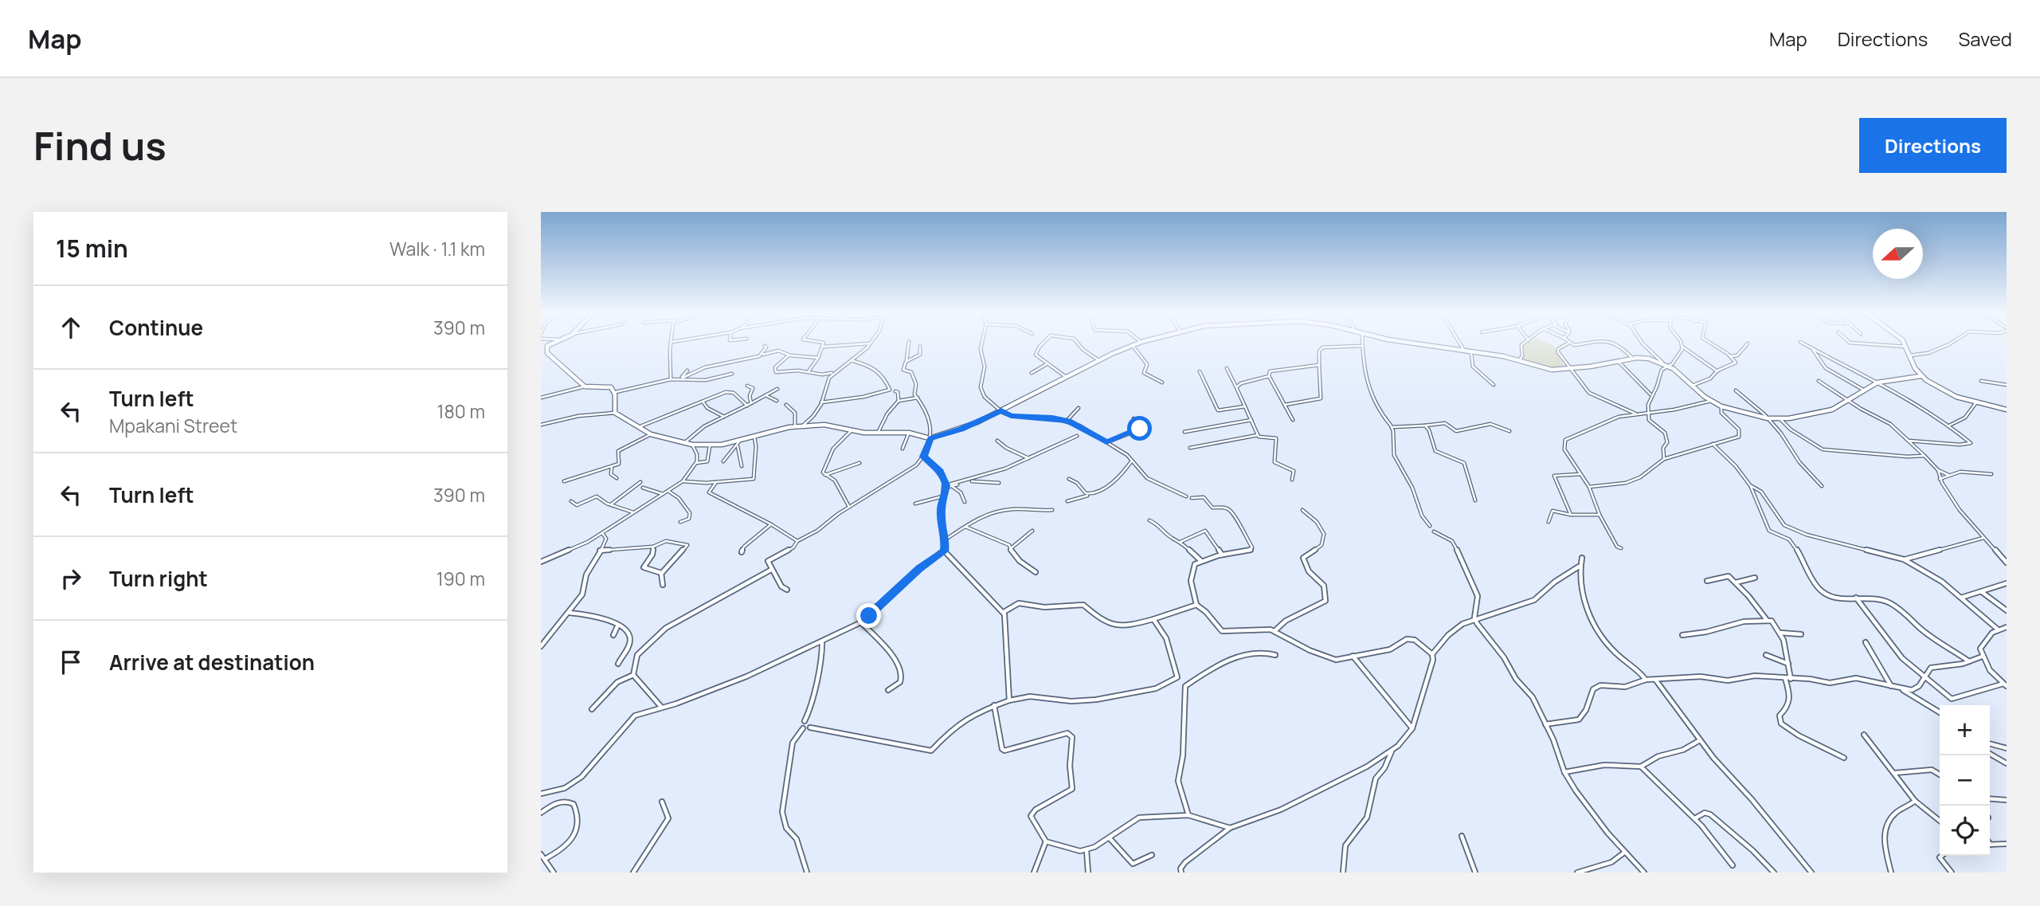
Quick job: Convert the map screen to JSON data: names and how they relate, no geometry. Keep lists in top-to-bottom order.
{
  "north": "left",
  "page": {
    "header": "Map",
    "nav": ["Map", "Directions", "Saved"],
    "buttons": "Directions",
    "title": "Find us",
    "heading": ["15 min", "Walk · 1.1 km"],
    "list": [
      ["Continue", "390 m"],
      ["Turn left", "Mpakani Street", "180 m"],
      ["Turn left", "390 m"],
      ["Turn right", "190 m"],
      "Arrive at destination"
    ],
    "map_buttons": ["+", "−"]
  }
}
